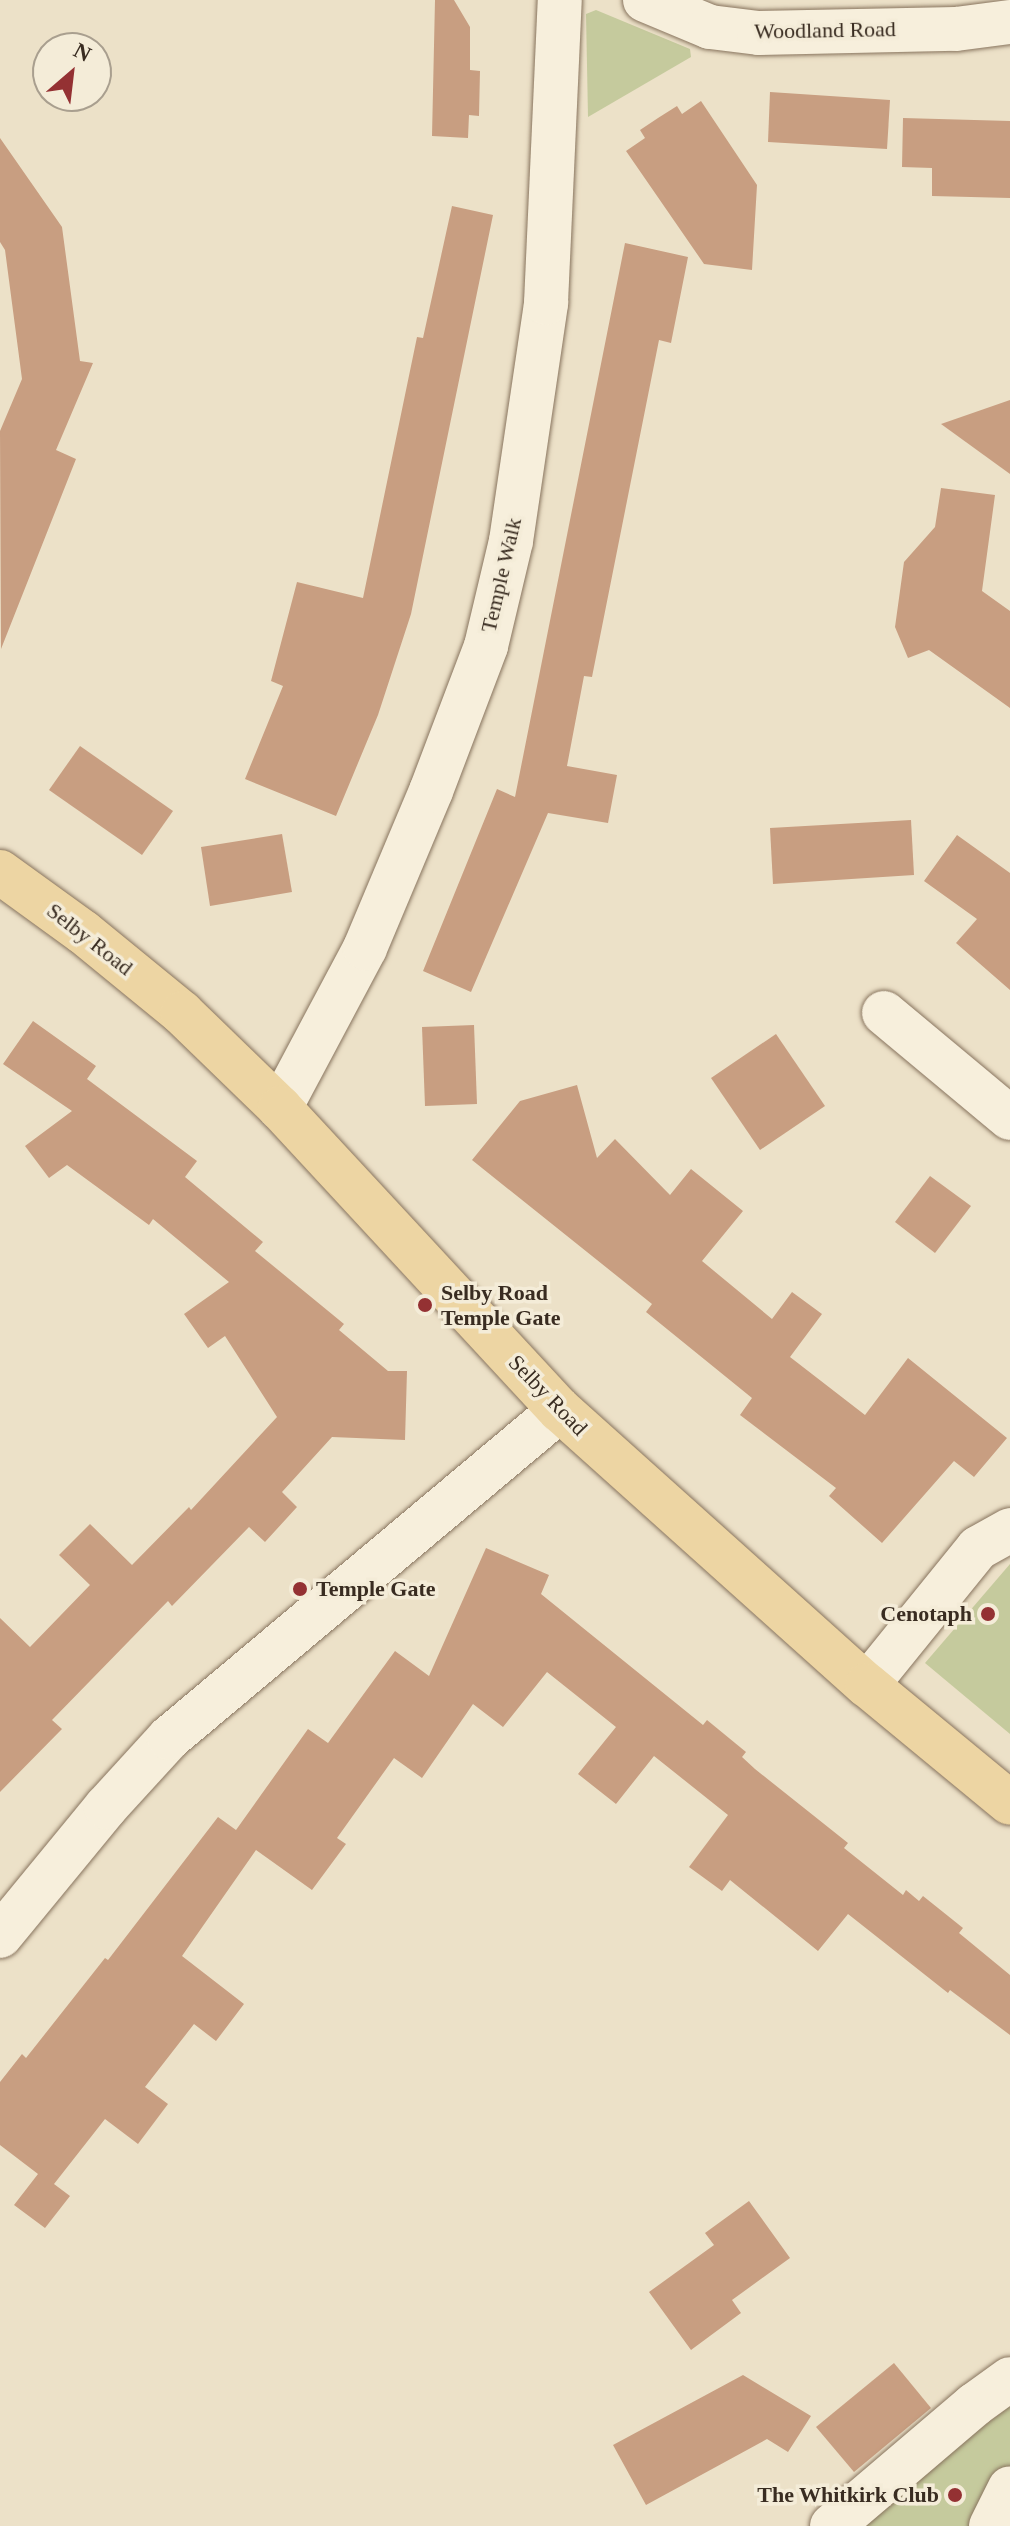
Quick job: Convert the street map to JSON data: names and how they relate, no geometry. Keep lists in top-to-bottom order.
{
  "streets": {
    "main road": ["Selby Road"],
    "street": ["Woodland Road", "Temple Walk"]
  },
  "crossings": [
    ["Temple Walk", "Selby Road"]
  ],
  "places": [
    "Selby Road Temple Gate",
    "Temple Gate",
    "Cenotaph",
    "The Whitkirk Club"
  ],
  "north": "top right"
}
